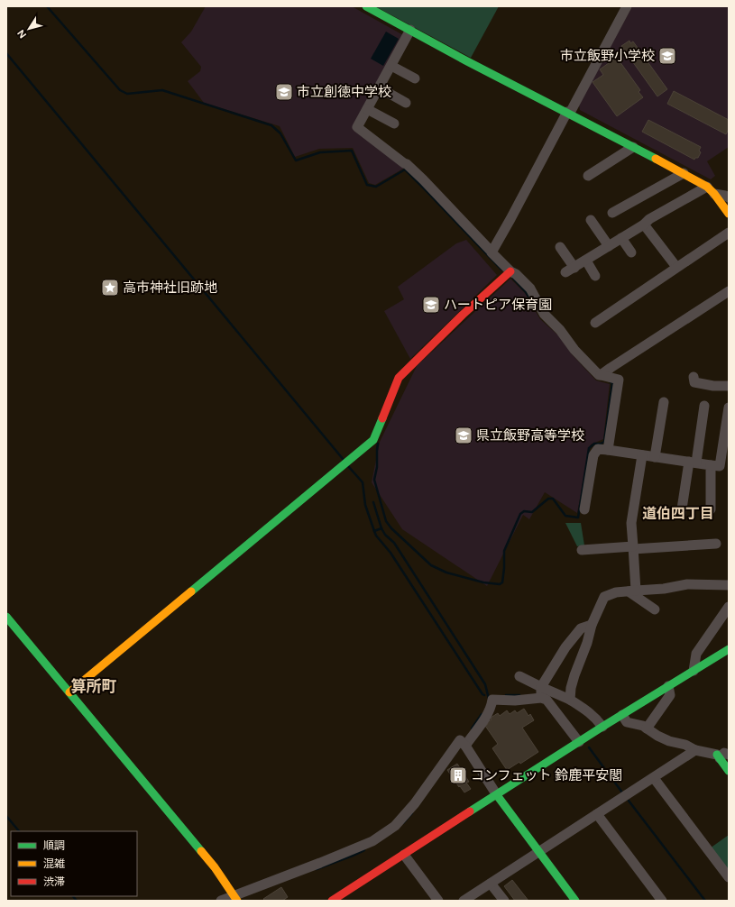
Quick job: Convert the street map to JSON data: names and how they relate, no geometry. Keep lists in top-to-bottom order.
{
  "districts": ["道伯四丁目", "算所町"],
  "places": {
    "school or university": [
      "市立飯野小学校",
      "市立創徳中学校",
      "ハートピア保育園",
      "県立飯野高等学校"
    ],
    "place": ["高市神社旧跡地"],
    "building": ["コンフェット 鈴鹿平安閣"]
  },
  "legend": ["順調", "混雑", "渋滞"],
  "north": "bottom left"
}
